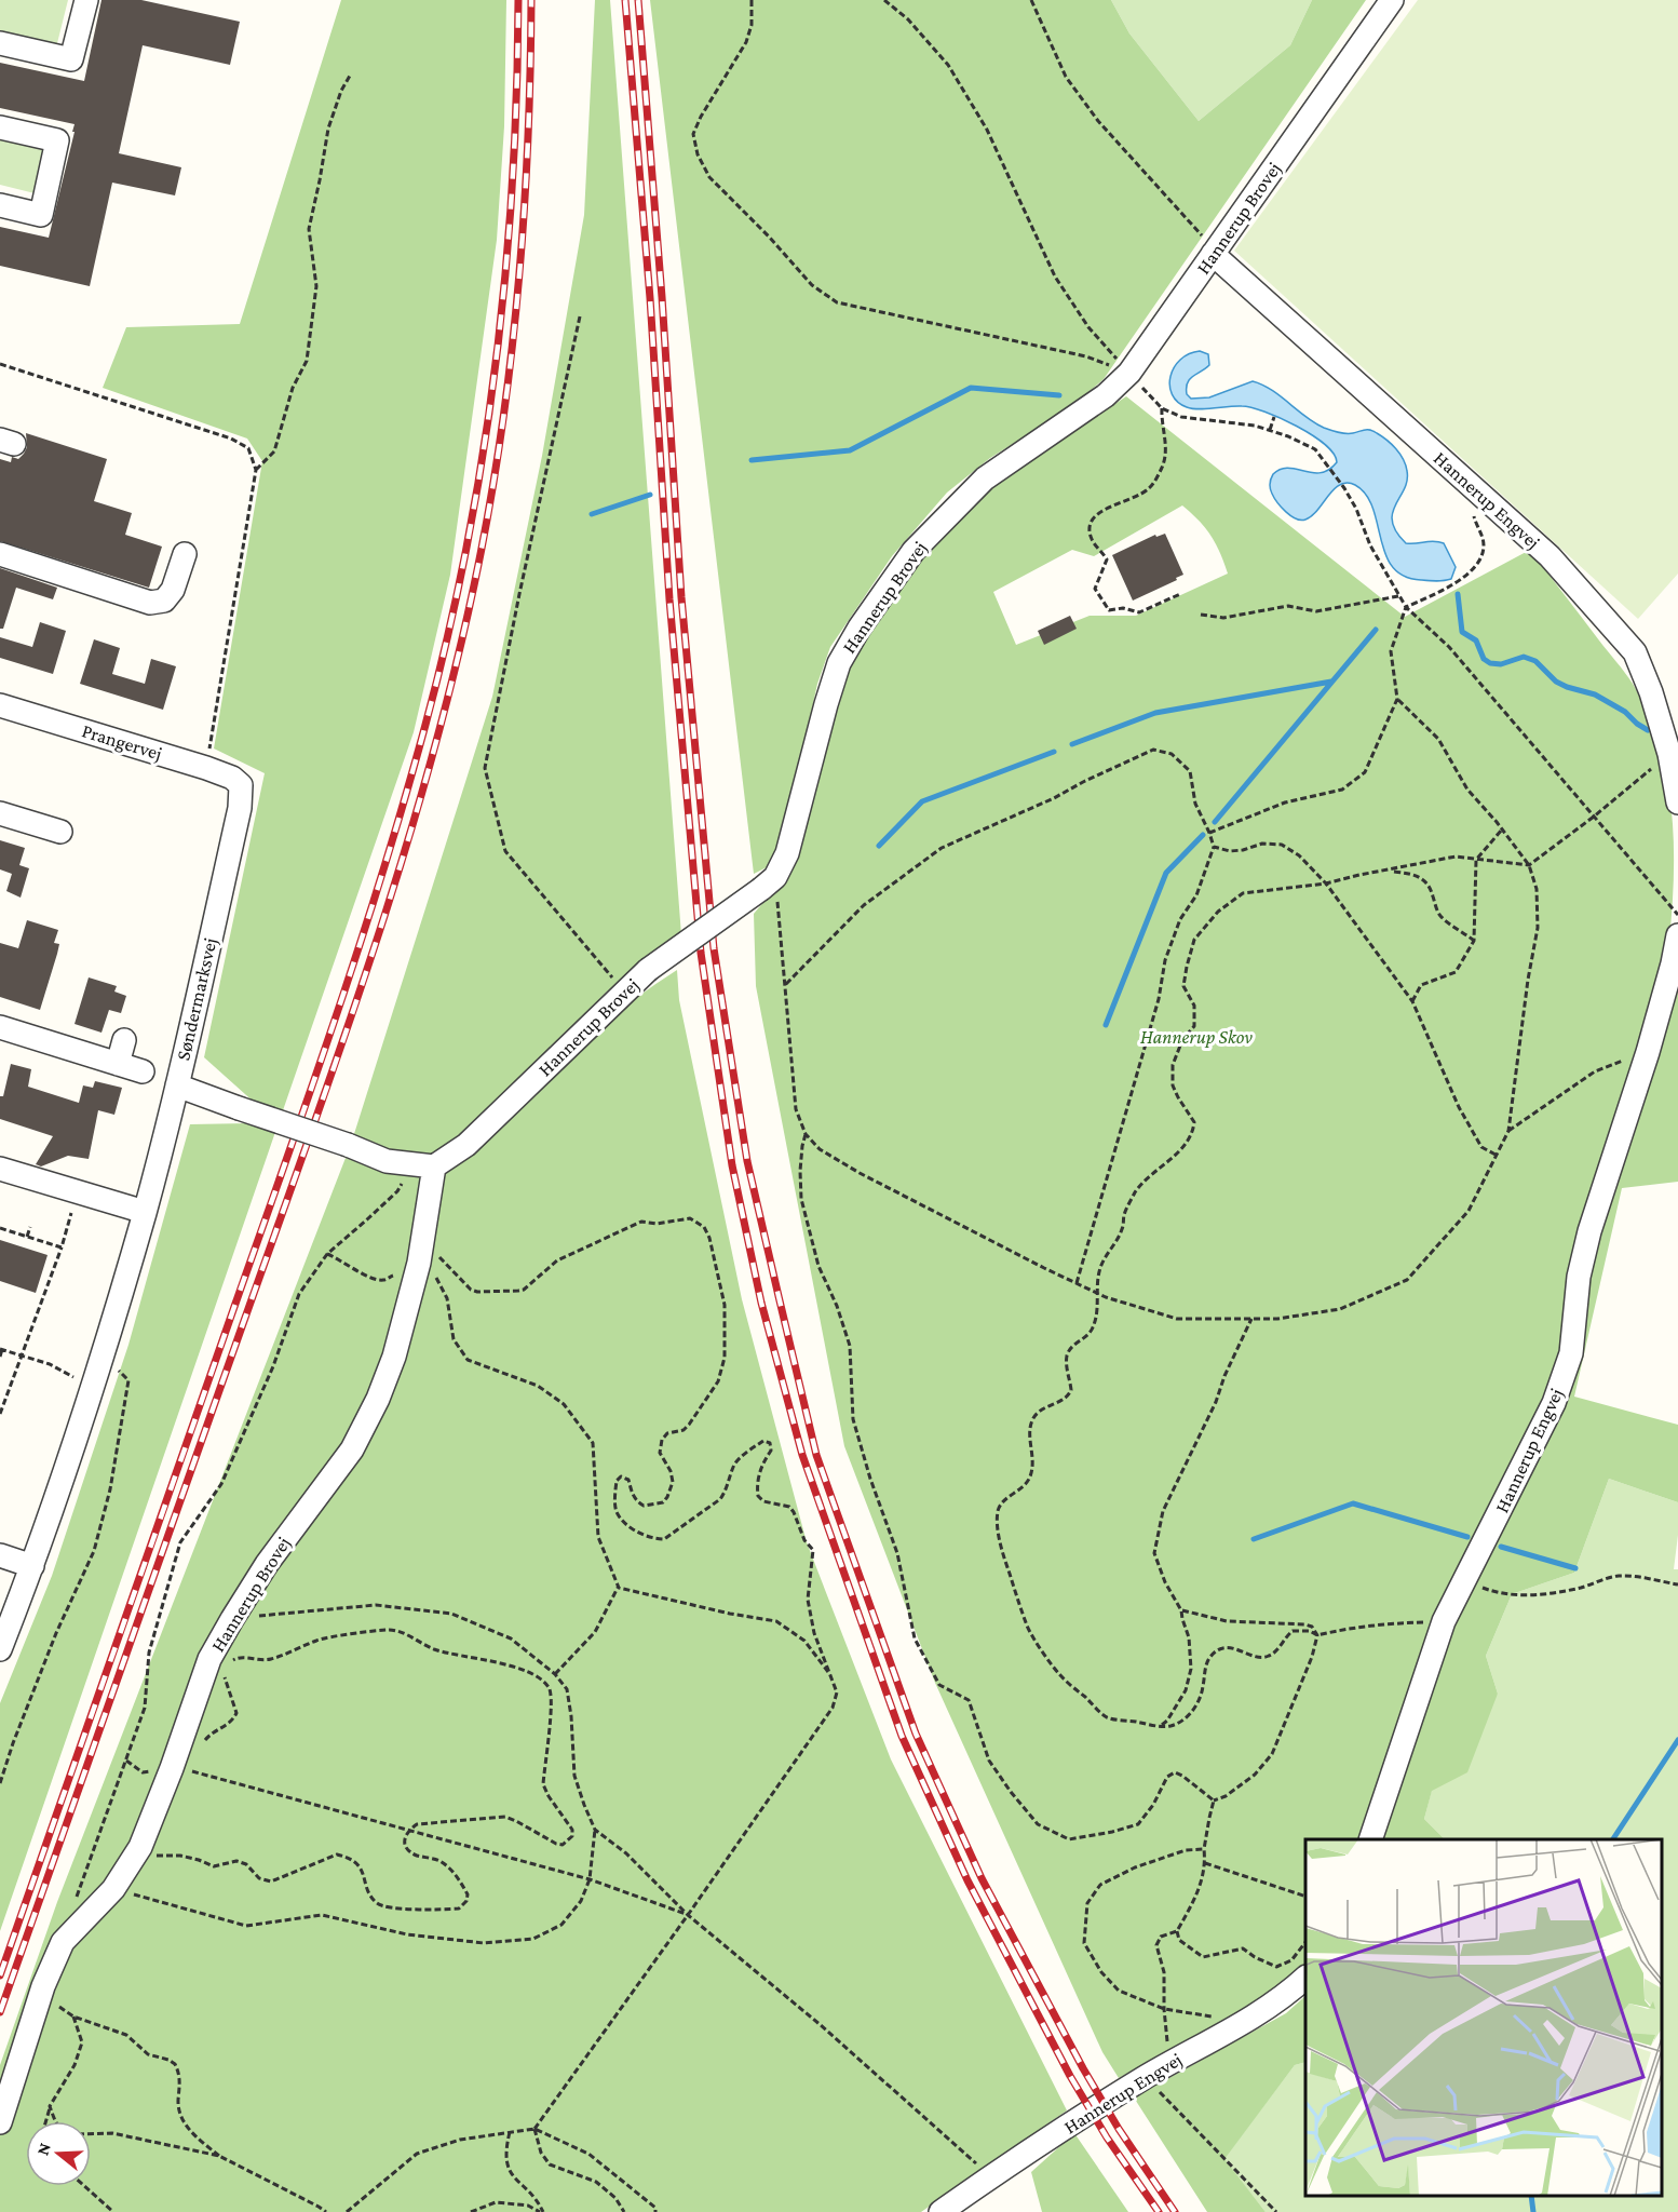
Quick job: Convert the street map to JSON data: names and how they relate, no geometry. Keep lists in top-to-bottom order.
{
  "streets": {
    "street": [
      "Hannerup Brovej",
      "Hannerup Engvej",
      "Prangervej",
      "Søndermarksvej"
    ]
  },
  "crossings": [
    ["Hannerup Brovej", "Hannerup Engvej"],
    ["Prangervej", "Søndermarksvej"]
  ],
  "parks": ["Hannerup Skov"],
  "north": "left"
}
